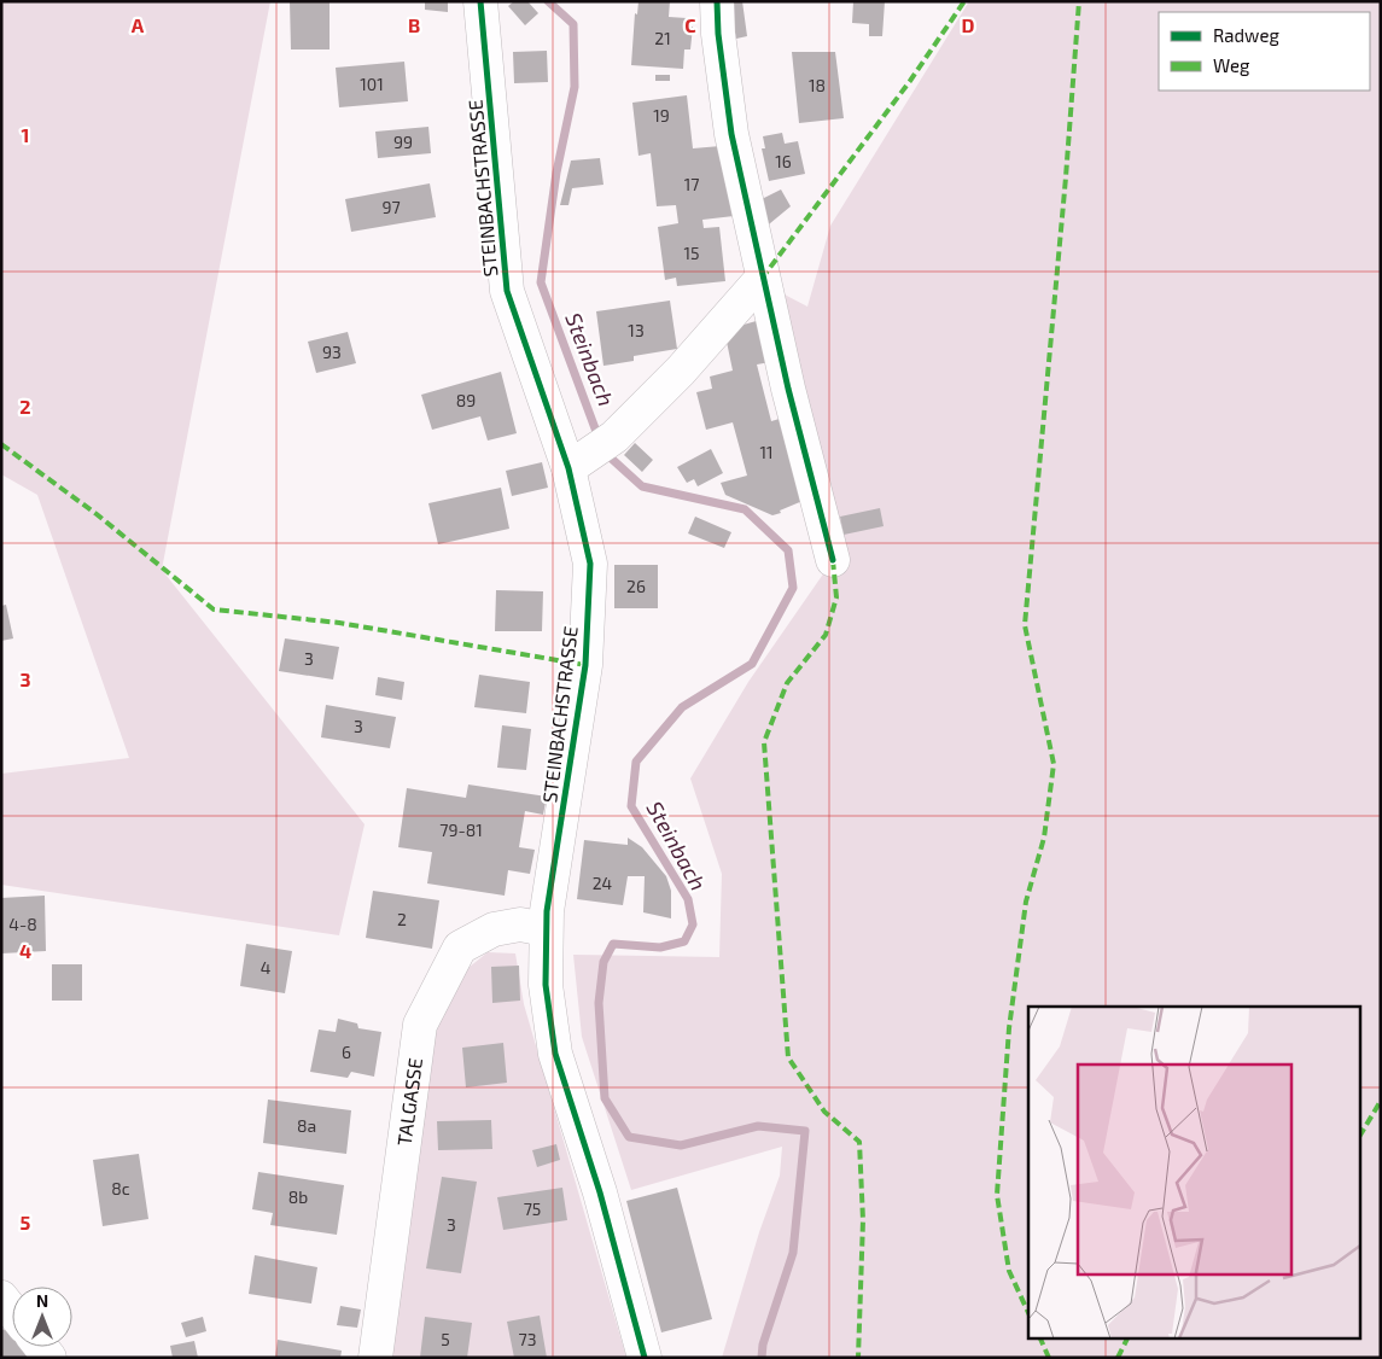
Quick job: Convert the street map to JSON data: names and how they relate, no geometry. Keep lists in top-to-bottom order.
{
  "streets": {
    "street": ["STEINBACHSTRASSE", "TALGASSE"]
  },
  "crossings": [
    ["STEINBACHSTRASSE", "TALGASSE"]
  ],
  "water": ["Steinbach"],
  "house_numbers": [
    "21",
    "101",
    "18",
    "19",
    "99",
    "16",
    "17",
    "97",
    "15",
    "13",
    "93",
    "89",
    "11",
    "26",
    "3",
    "3",
    "79-81",
    "24",
    "2",
    "4-8",
    "4",
    "6",
    "8a",
    "8c",
    "8b",
    "75",
    "3",
    "5",
    "73"
  ],
  "legend": ["Radweg", "Weg"],
  "north": "top",
  "grid": {
    "columns": [
      "A",
      "B",
      "C",
      "D"
    ],
    "rows": [
      "1",
      "2",
      "3",
      "4",
      "5"
    ]
  }
}
